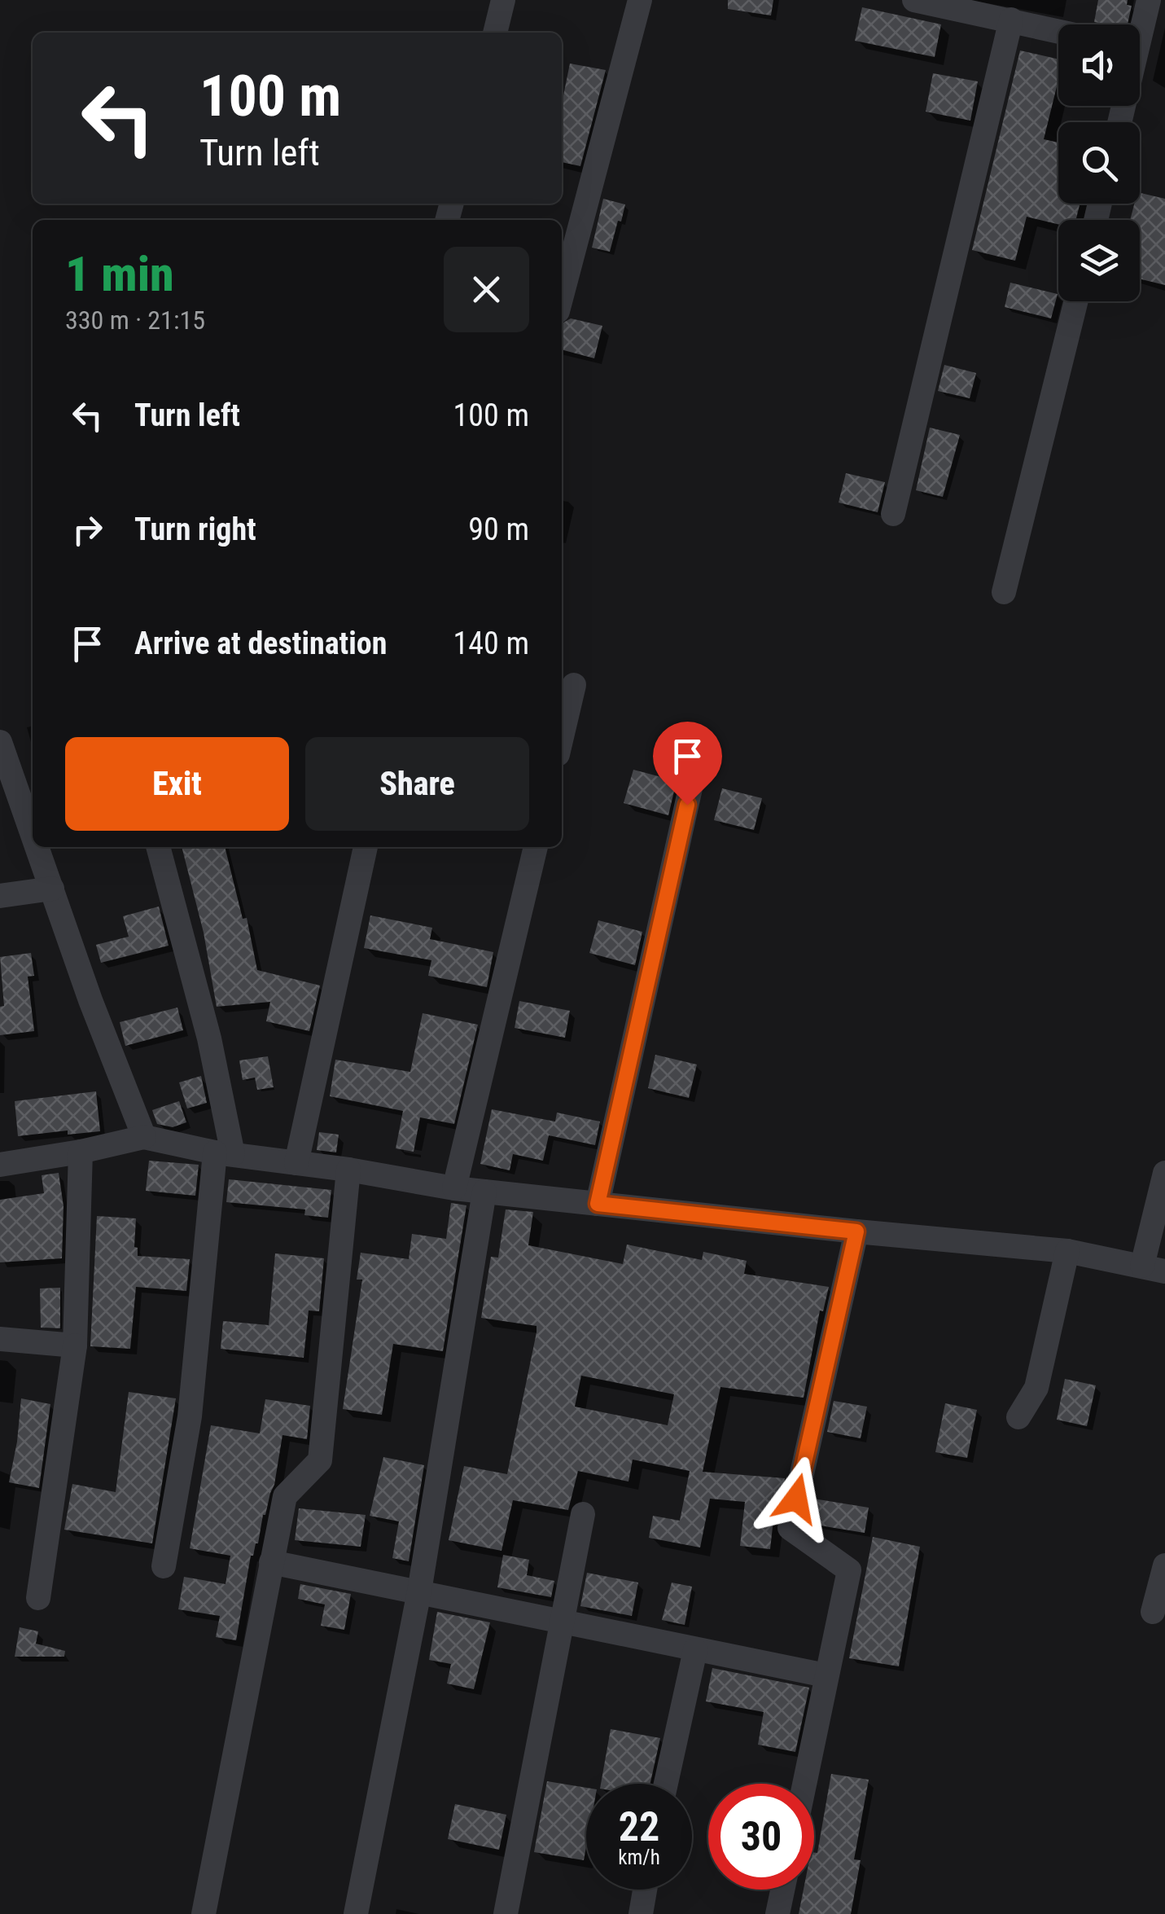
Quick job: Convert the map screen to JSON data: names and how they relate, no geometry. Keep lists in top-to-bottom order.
{
  "page": {
    "turn": ["100 m", "Turn left"],
    "heading": ["1 min", "330 m · 21:15"],
    "list": [
      {
        "name": "Turn left",
        "value": "100 m"
      },
      {
        "name": "Turn right",
        "value": "90 m"
      },
      {
        "name": "Arrive at destination",
        "value": "140 m"
      }
    ],
    "buttons": ["Exit", "Share"],
    "speed": "22 km/h",
    "limit": "30"
  }
}
